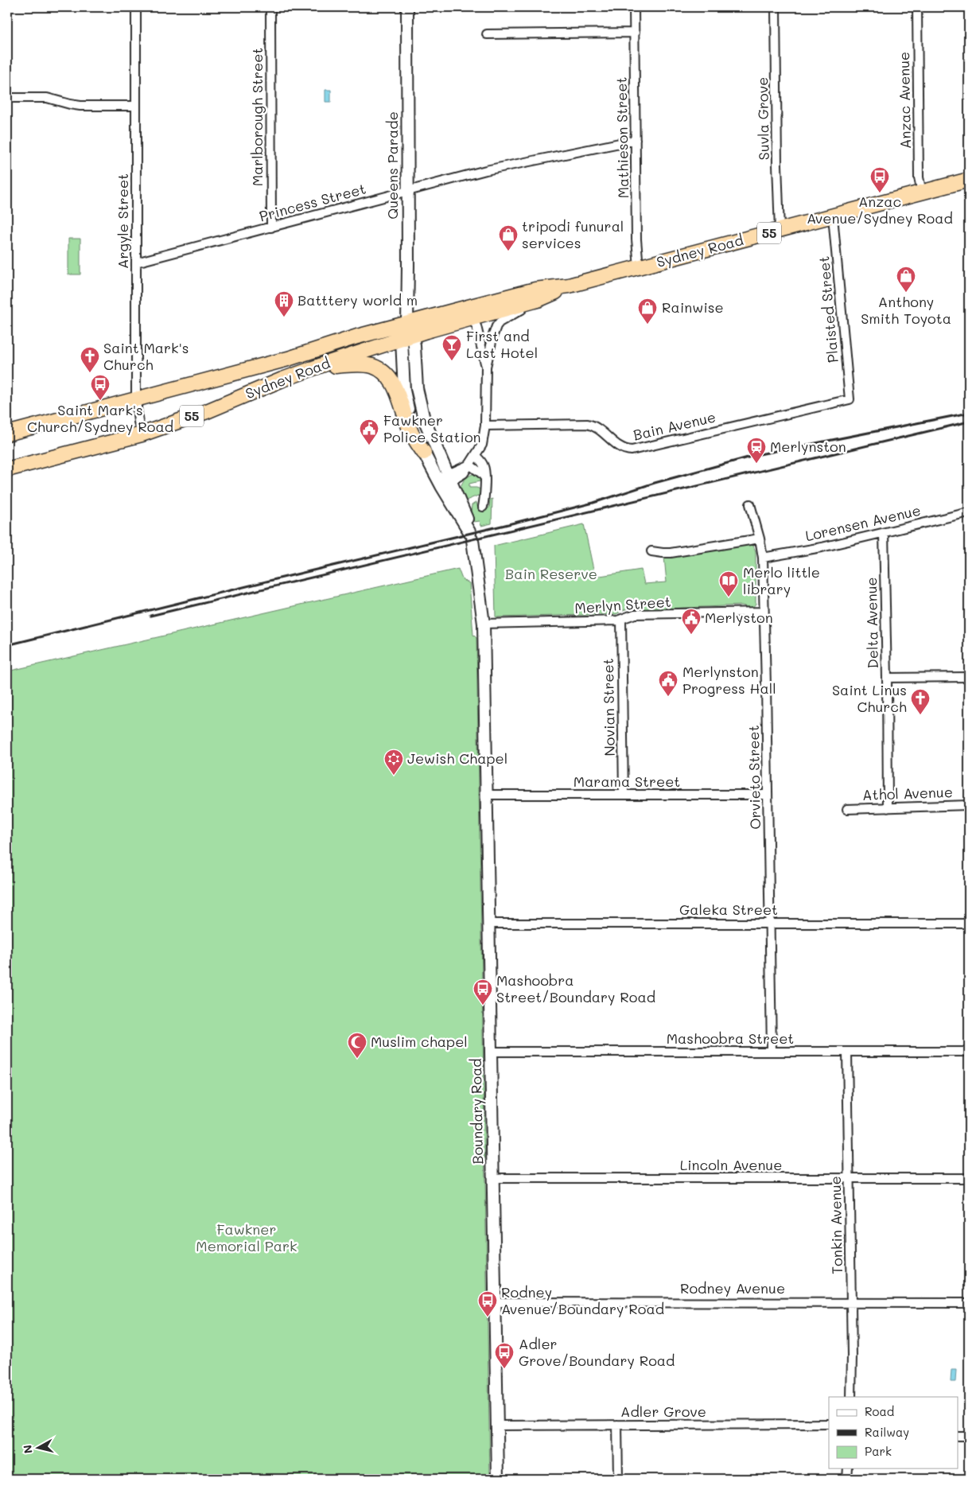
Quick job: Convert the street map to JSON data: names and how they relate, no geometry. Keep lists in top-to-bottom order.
{
  "streets": {
    "highway": ["55", "Sydney Road"],
    "main road": ["Queens Parade", "Boundary Road"],
    "street": [
      "Anzac Avenue",
      "Marlborough Street",
      "Suvla Grove",
      "Mathieson Street",
      "Princess Street",
      "Argyle Street",
      "Plaisted Street",
      "Bain Avenue",
      "Lorensen Avenue",
      "Merlyn Street",
      "Delta Avenue",
      "Novian Street",
      "Orvieto Street",
      "Marama Street",
      "Athol Avenue",
      "Galeka Street",
      "Mashoobra Street",
      "Lincoln Avenue",
      "Tonkin Avenue",
      "Rodney Avenue",
      "Adler Grove"
    ]
  },
  "crossings": [
    ["Anzac Avenue", "Sydney Road"],
    ["Marlborough Street", "Princess Street"],
    ["Suvla Grove", "Sydney Road"],
    ["Mathieson Street", "Princess Street"],
    ["Mathieson Street", "Sydney Road"],
    ["Queens Parade", "Princess Street"],
    ["Queens Parade", "Sydney Road"],
    ["Queens Parade", "Boundary Road"],
    ["Princess Street", "Argyle Street"],
    ["Argyle Street", "Sydney Road"],
    ["Sydney Road", "Plaisted Street"],
    ["Sydney Road", "Boundary Road"],
    ["Plaisted Street", "Bain Avenue"],
    ["Lorensen Avenue", "Delta Avenue"],
    ["Lorensen Avenue", "Orvieto Street"],
    ["Merlyn Street", "Novian Street"],
    ["Merlyn Street", "Orvieto Street"],
    ["Merlyn Street", "Boundary Road"],
    ["Delta Avenue", "Athol Avenue"],
    ["Novian Street", "Marama Street"],
    ["Orvieto Street", "Marama Street"],
    ["Orvieto Street", "Galeka Street"],
    ["Orvieto Street", "Mashoobra Street"],
    ["Marama Street", "Boundary Road"],
    ["Galeka Street", "Boundary Road"],
    ["Mashoobra Street", "Boundary Road"],
    ["Mashoobra Street", "Tonkin Avenue"],
    ["Boundary Road", "Lincoln Avenue"],
    ["Boundary Road", "Rodney Avenue"],
    ["Boundary Road", "Adler Grove"],
    ["Lincoln Avenue", "Tonkin Avenue"],
    ["Tonkin Avenue", "Rodney Avenue"]
  ],
  "parks": ["Bain Reserve", "Fawkner Memorial Park"],
  "places": {
    "bus stop": [
      "Anzac Avenue/Sydney Road",
      "Saint Mark's Church/Sydney Road",
      "Mashoobra Street/Boundary Road",
      "Rodney Avenue/Boundary Road",
      "Adler Grove/Boundary Road"
    ],
    "shop": ["tripodi funural services", "Anthony Smith Toyota", "Rainwise"],
    "building": ["Batttery world m"],
    "bar": ["First and Last Hotel"],
    "church": ["Saint Mark's Church", "Saint Linus Church"],
    "public building": ["Fawkner Police Station", "Merlyston", "Merlynston Progress Hall"],
    "station": ["Merlynston"],
    "library": ["Merlo little library"],
    "synagogue": ["Jewish Chapel"],
    "mosque": ["Muslim chapel"]
  },
  "legend": ["Road", "Railway", "Park"],
  "north": "left"
}
